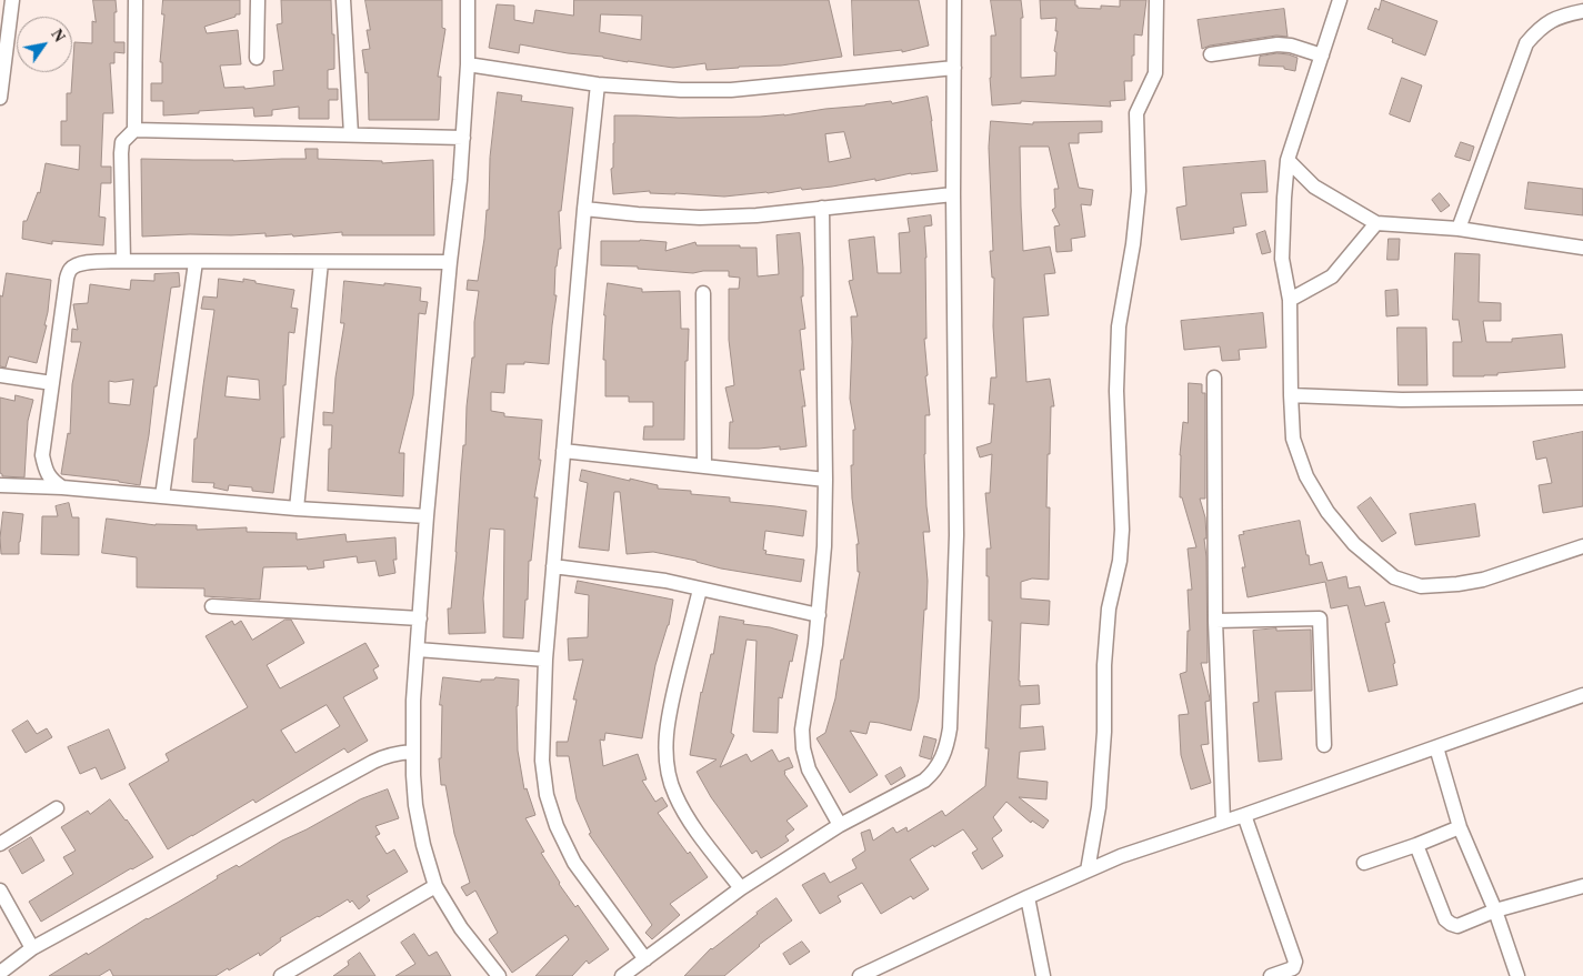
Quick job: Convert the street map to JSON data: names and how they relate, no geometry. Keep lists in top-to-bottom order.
{
  "north": "top right"
}
